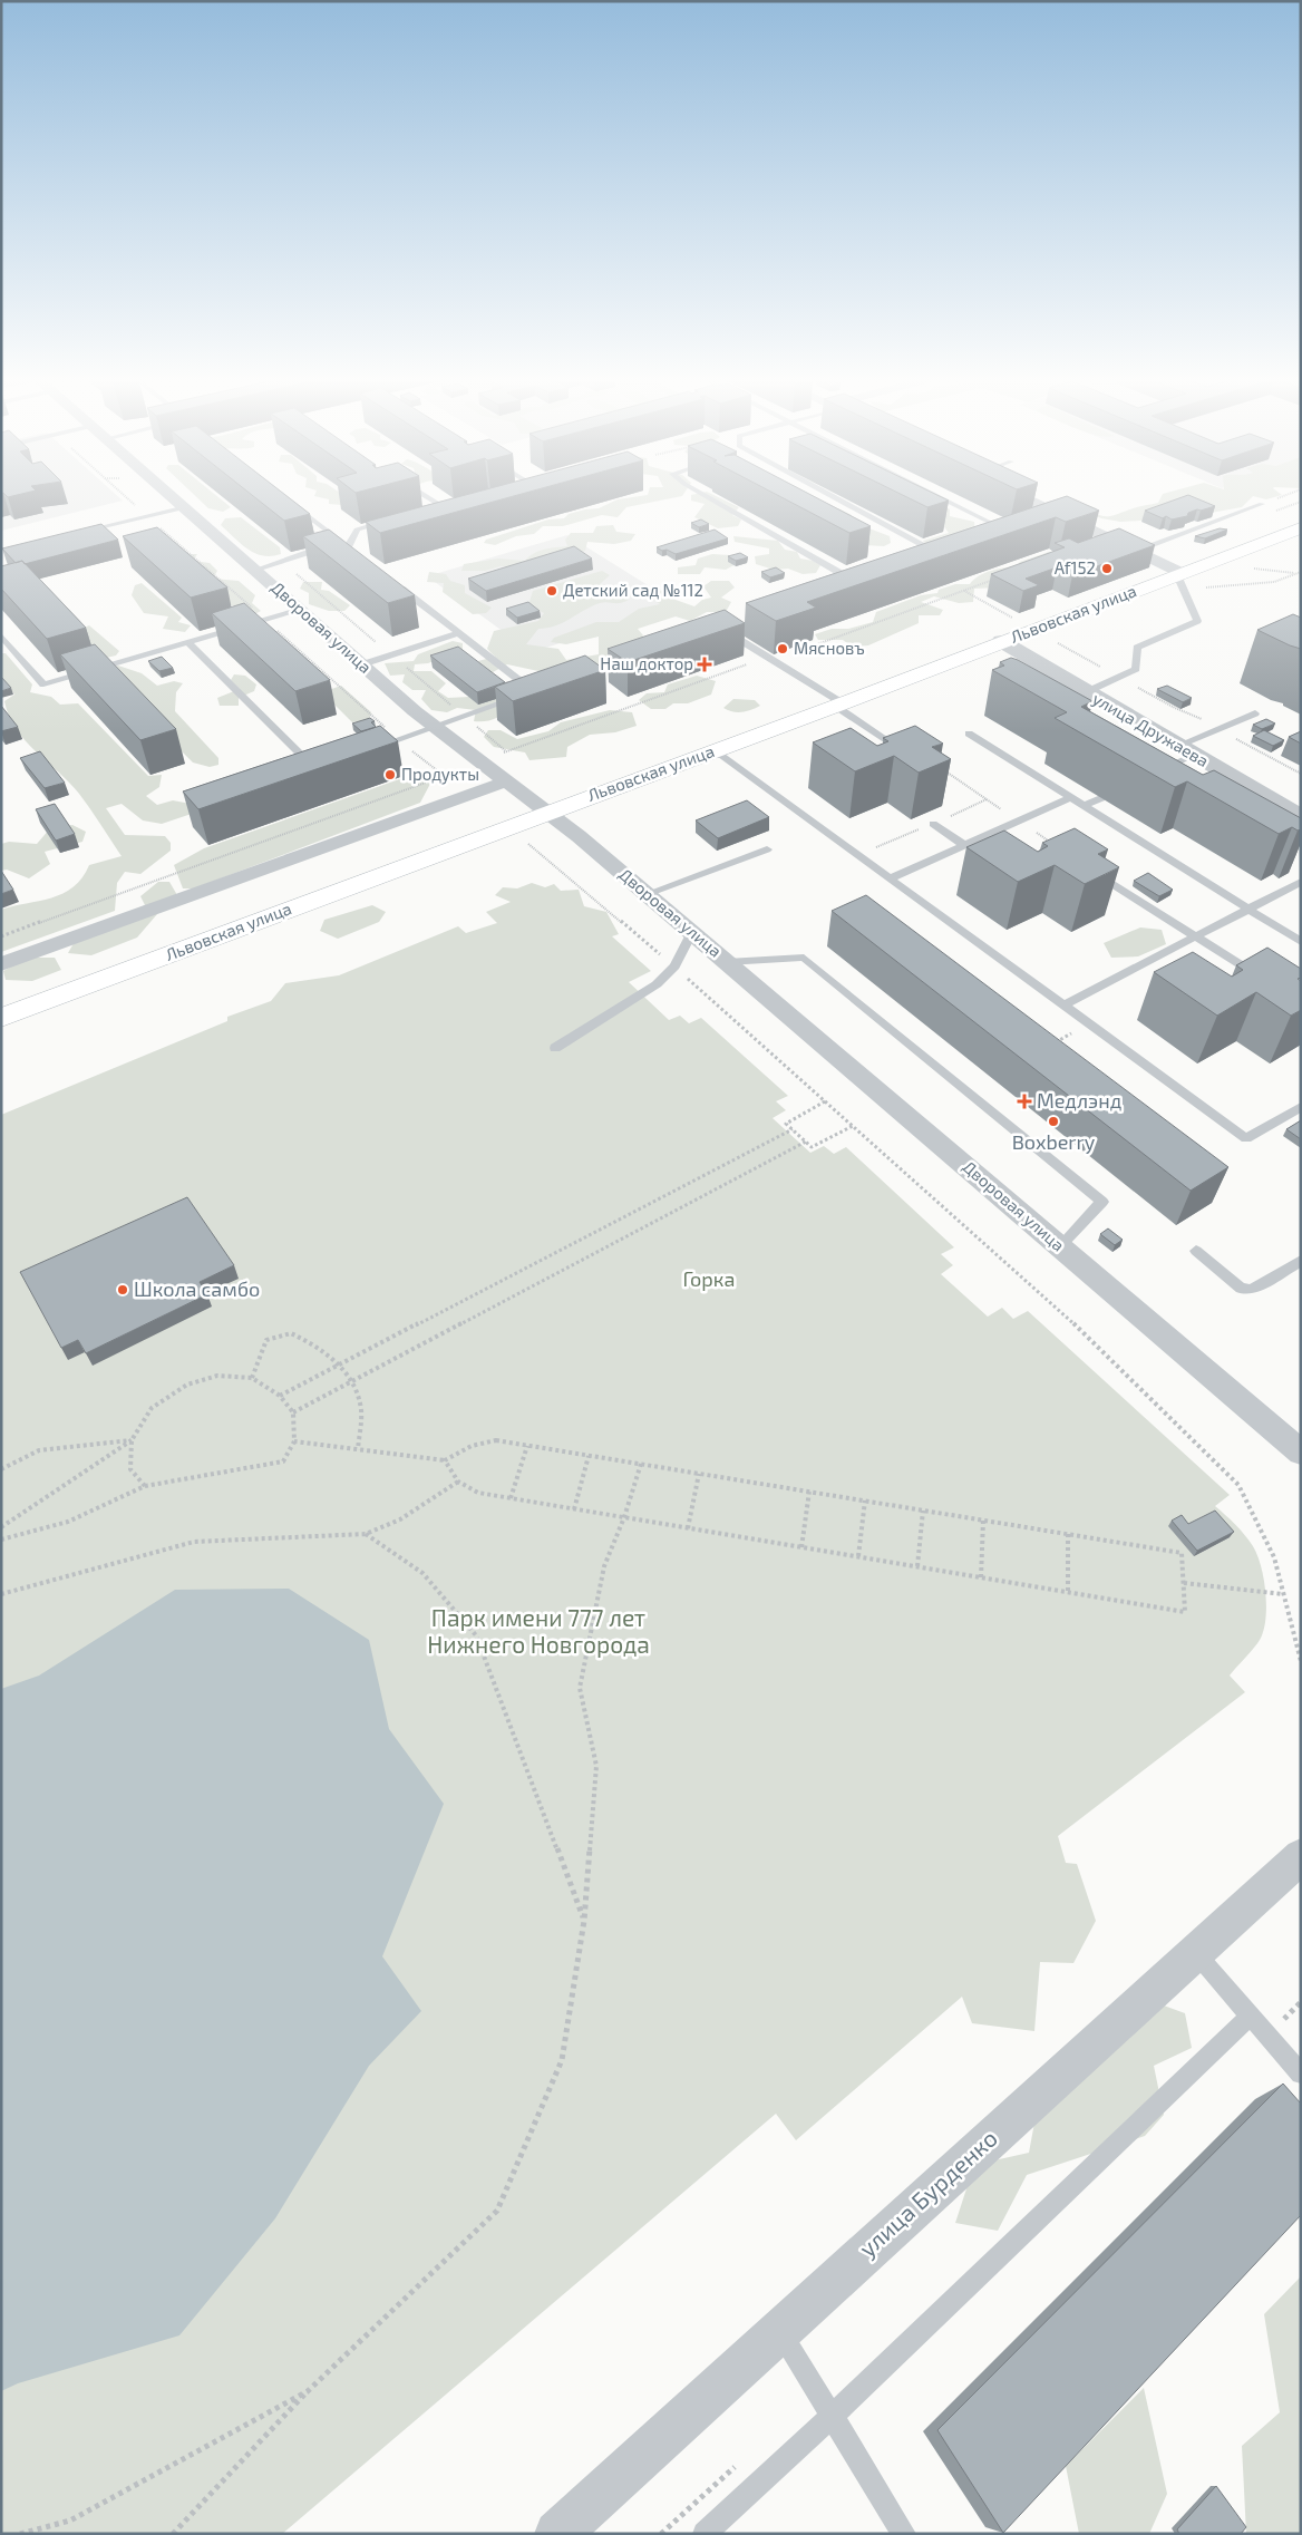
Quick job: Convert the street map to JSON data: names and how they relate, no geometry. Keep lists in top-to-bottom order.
{
  "streets": {
    "main road": ["Львовская улица"],
    "street": ["Дворовая улица", "улица Дружаева", "улица Бурденко"]
  },
  "crossings": [
    ["Львовская улица", "Дворовая улица"],
    ["Львовская улица", "улица Дружаева"]
  ],
  "parks": ["Горка", "Парк имени 777 лет Нижнего Новгорода"],
  "places": {
    "other": [
      "Af152",
      "Детский сад №112",
      "Мясновъ",
      "Продукты",
      "Boxberry",
      "Школа самбо"
    ],
    "health": ["Наш доктор", "Медлэнд"]
  }
}
